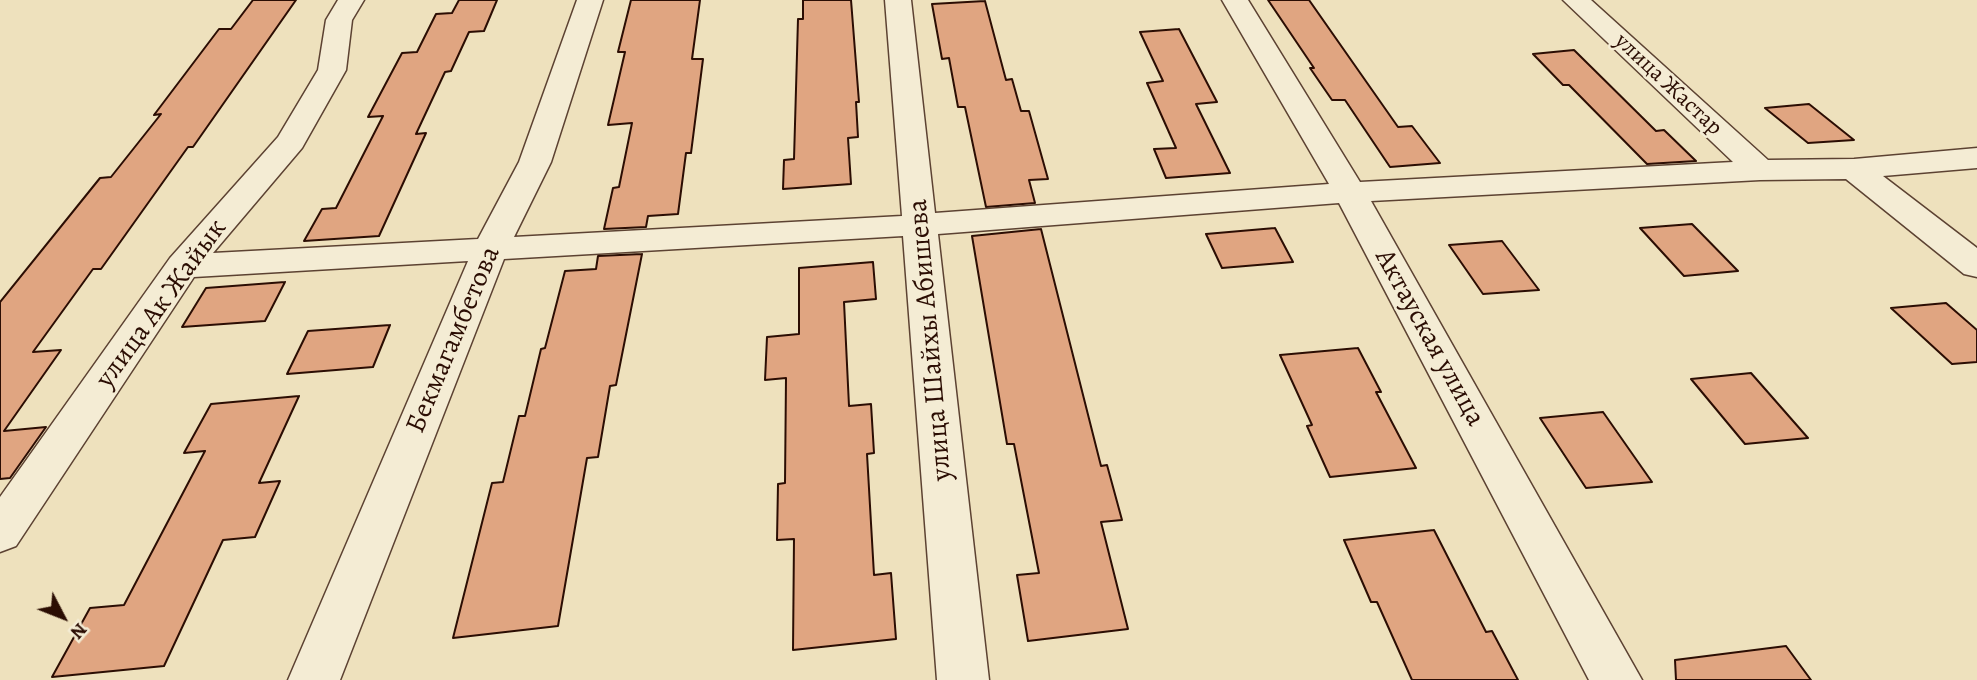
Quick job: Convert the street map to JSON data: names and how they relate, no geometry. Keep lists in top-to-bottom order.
{
  "streets": {
    "street": [
      "улица Жастар",
      "улица Ак Жайык",
      "Актауская улица",
      "Бекмагамбетова",
      "улица Шайхы Абишева"
    ]
  },
  "north": "bottom right"
}
